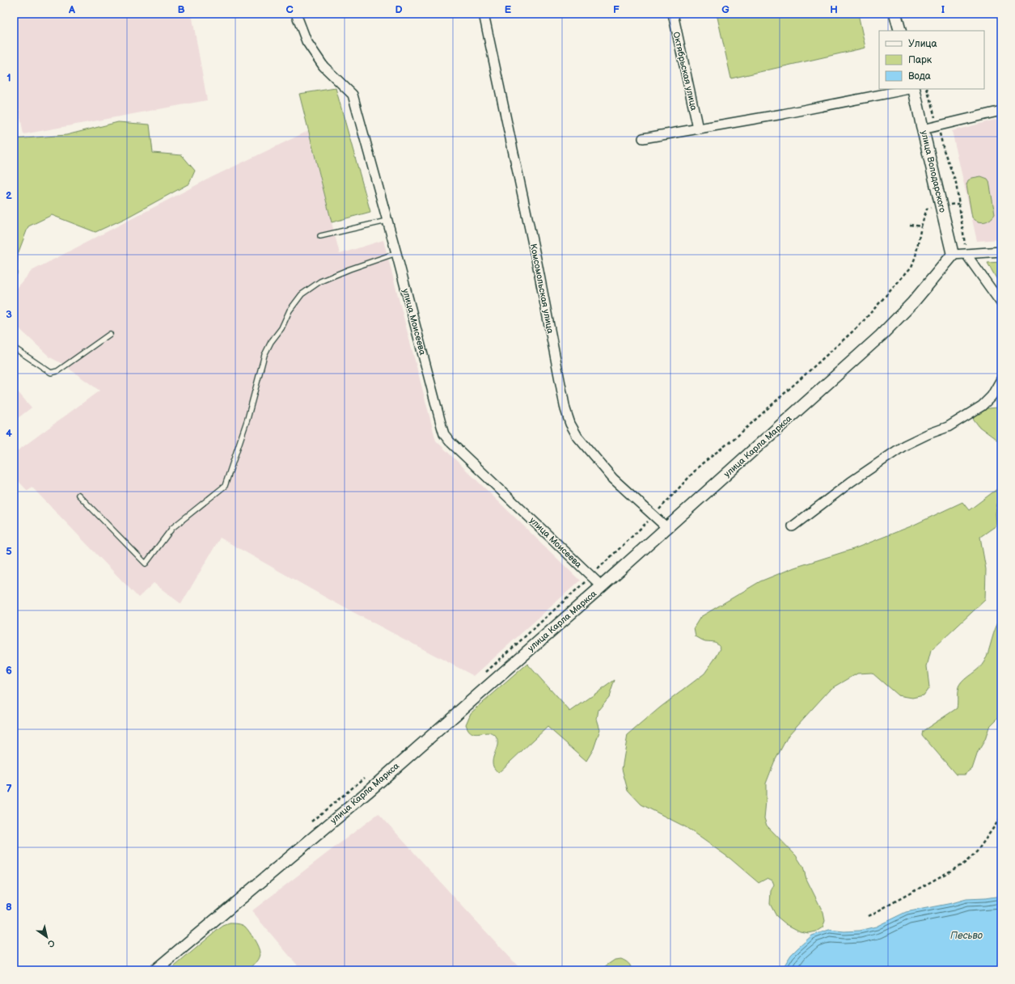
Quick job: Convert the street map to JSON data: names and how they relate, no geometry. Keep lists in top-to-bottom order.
{
  "streets": {
    "street": [
      "Октябрьская улица",
      "улица Володарского",
      "Комсомольская улица",
      "улица Моисеева",
      "улица Карла Маркса"
    ]
  },
  "crossings": [
    ["улица Володарского", "улица Карла Маркса"],
    ["Комсомольская улица", "улица Карла Маркса"],
    ["улица Моисеева", "улица Карла Маркса"]
  ],
  "water": ["Песьво"],
  "legend": ["Улица", "Парк", "Вода"],
  "north": "bottom right",
  "grid": {
    "columns": [
      "A",
      "B",
      "C",
      "D",
      "E",
      "F",
      "G",
      "H",
      "I"
    ],
    "rows": [
      "1",
      "2",
      "3",
      "4",
      "5",
      "6",
      "7",
      "8"
    ]
  }
}
